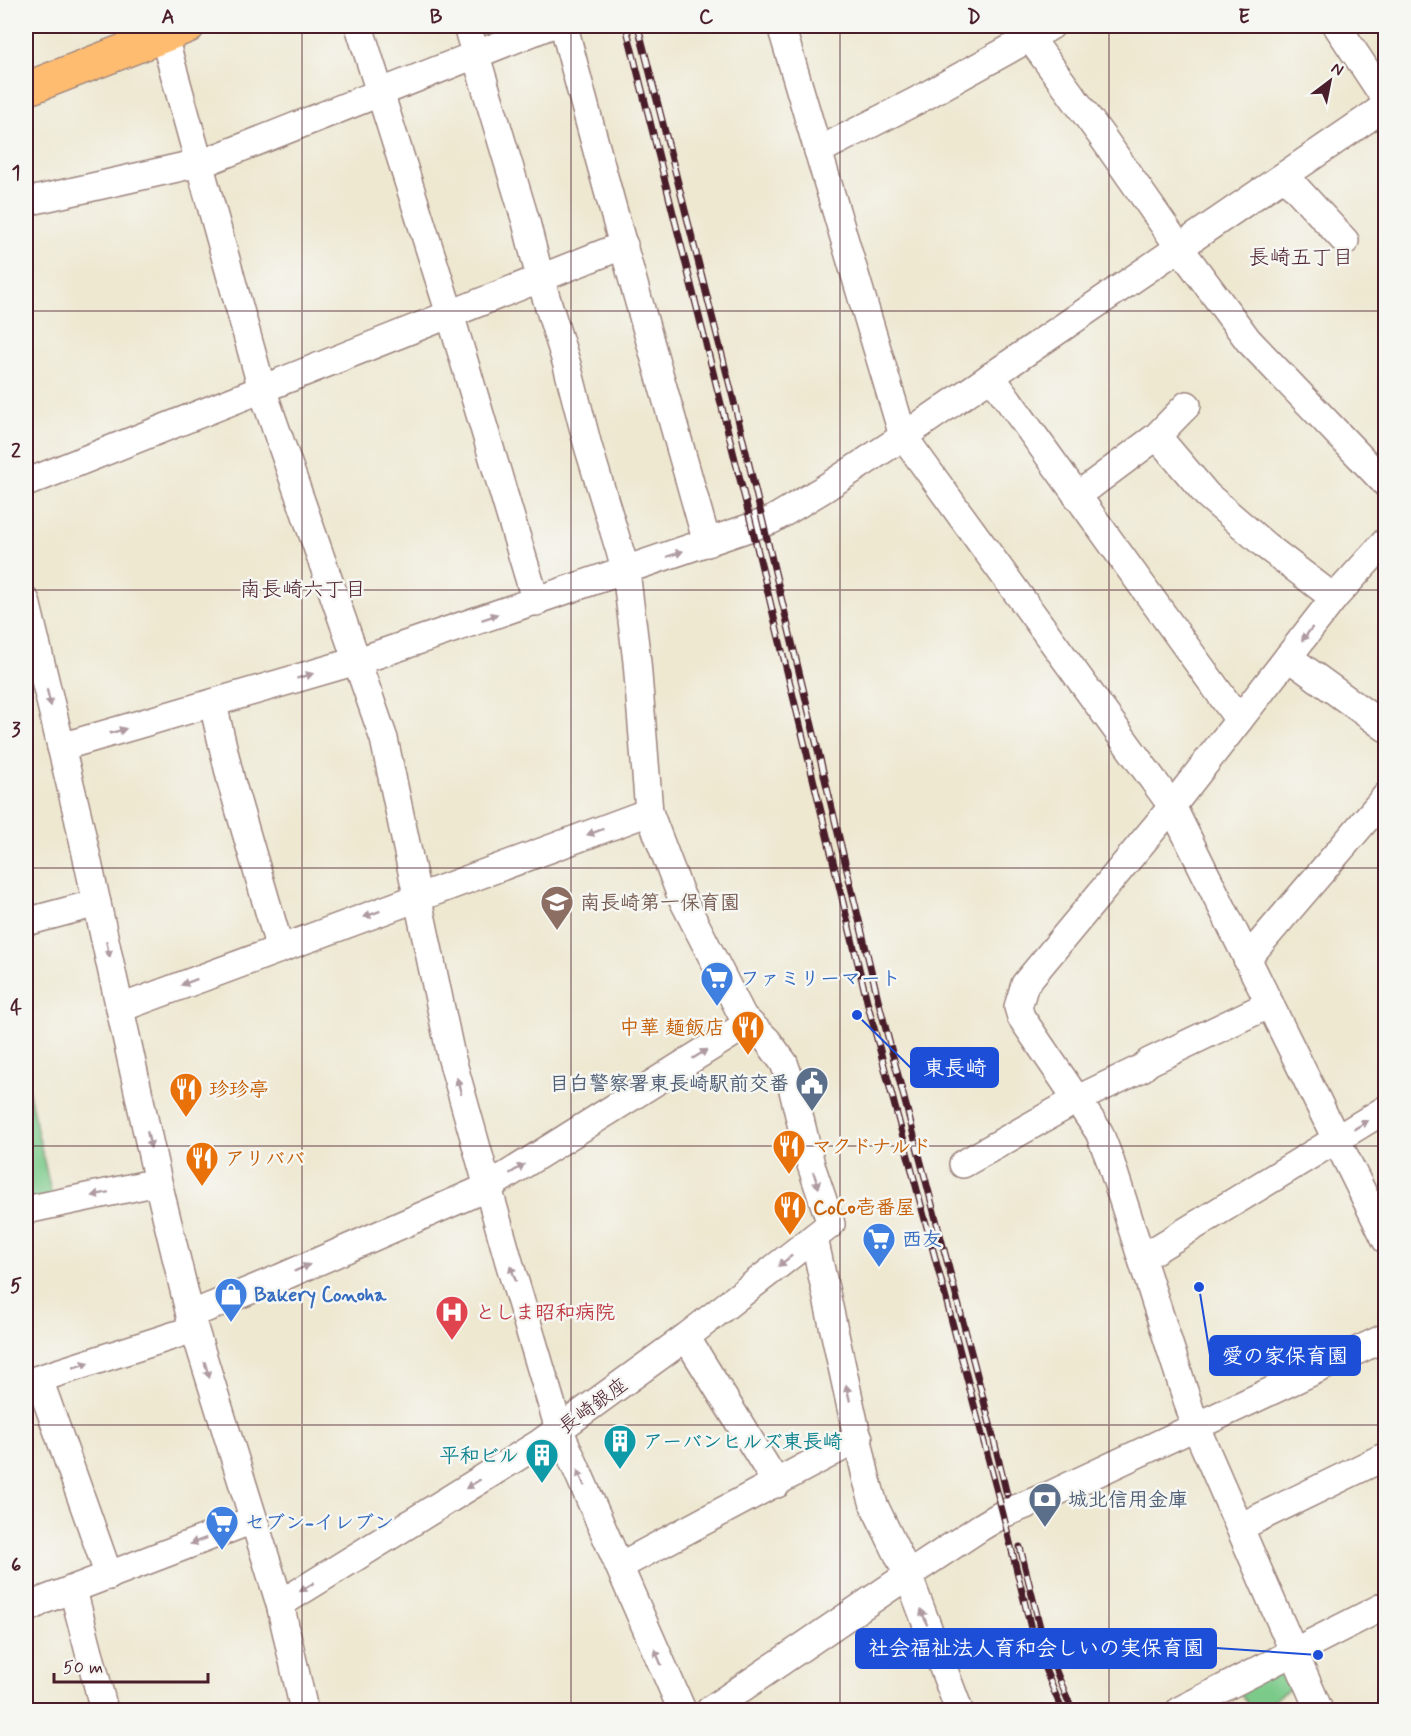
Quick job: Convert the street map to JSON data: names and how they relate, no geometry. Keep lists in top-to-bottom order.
{
  "streets": {
    "street": ["長崎銀座"]
  },
  "districts": ["長崎五丁目", "南長崎六丁目"],
  "places": {
    "school or university": ["南長崎第一保育園"],
    "supermarket": ["ファミリーマート", "西友", "セブン-イレブン"],
    "other": ["東長崎", "愛の家保育園", "社会福祉法人育和会しいの実保育園"],
    "restaurant": [
      "中華 麺飯店",
      "珍珍亭",
      "マクドナルド",
      "アリババ",
      "CoCo壱番屋"
    ],
    "public building": ["目白警察署東長崎駅前交番"],
    "shop": ["Bakery Conoha"],
    "hospital": ["としま昭和病院"],
    "building": ["アーバンヒルズ東長崎", "平和ビル"],
    "bank": ["城北信用金庫"]
  },
  "scale_bar": "50 m",
  "north": "top right",
  "grid": {
    "columns": [
      "A",
      "B",
      "C",
      "D",
      "E"
    ],
    "rows": [
      "1",
      "2",
      "3",
      "4",
      "5",
      "6"
    ]
  }
}
